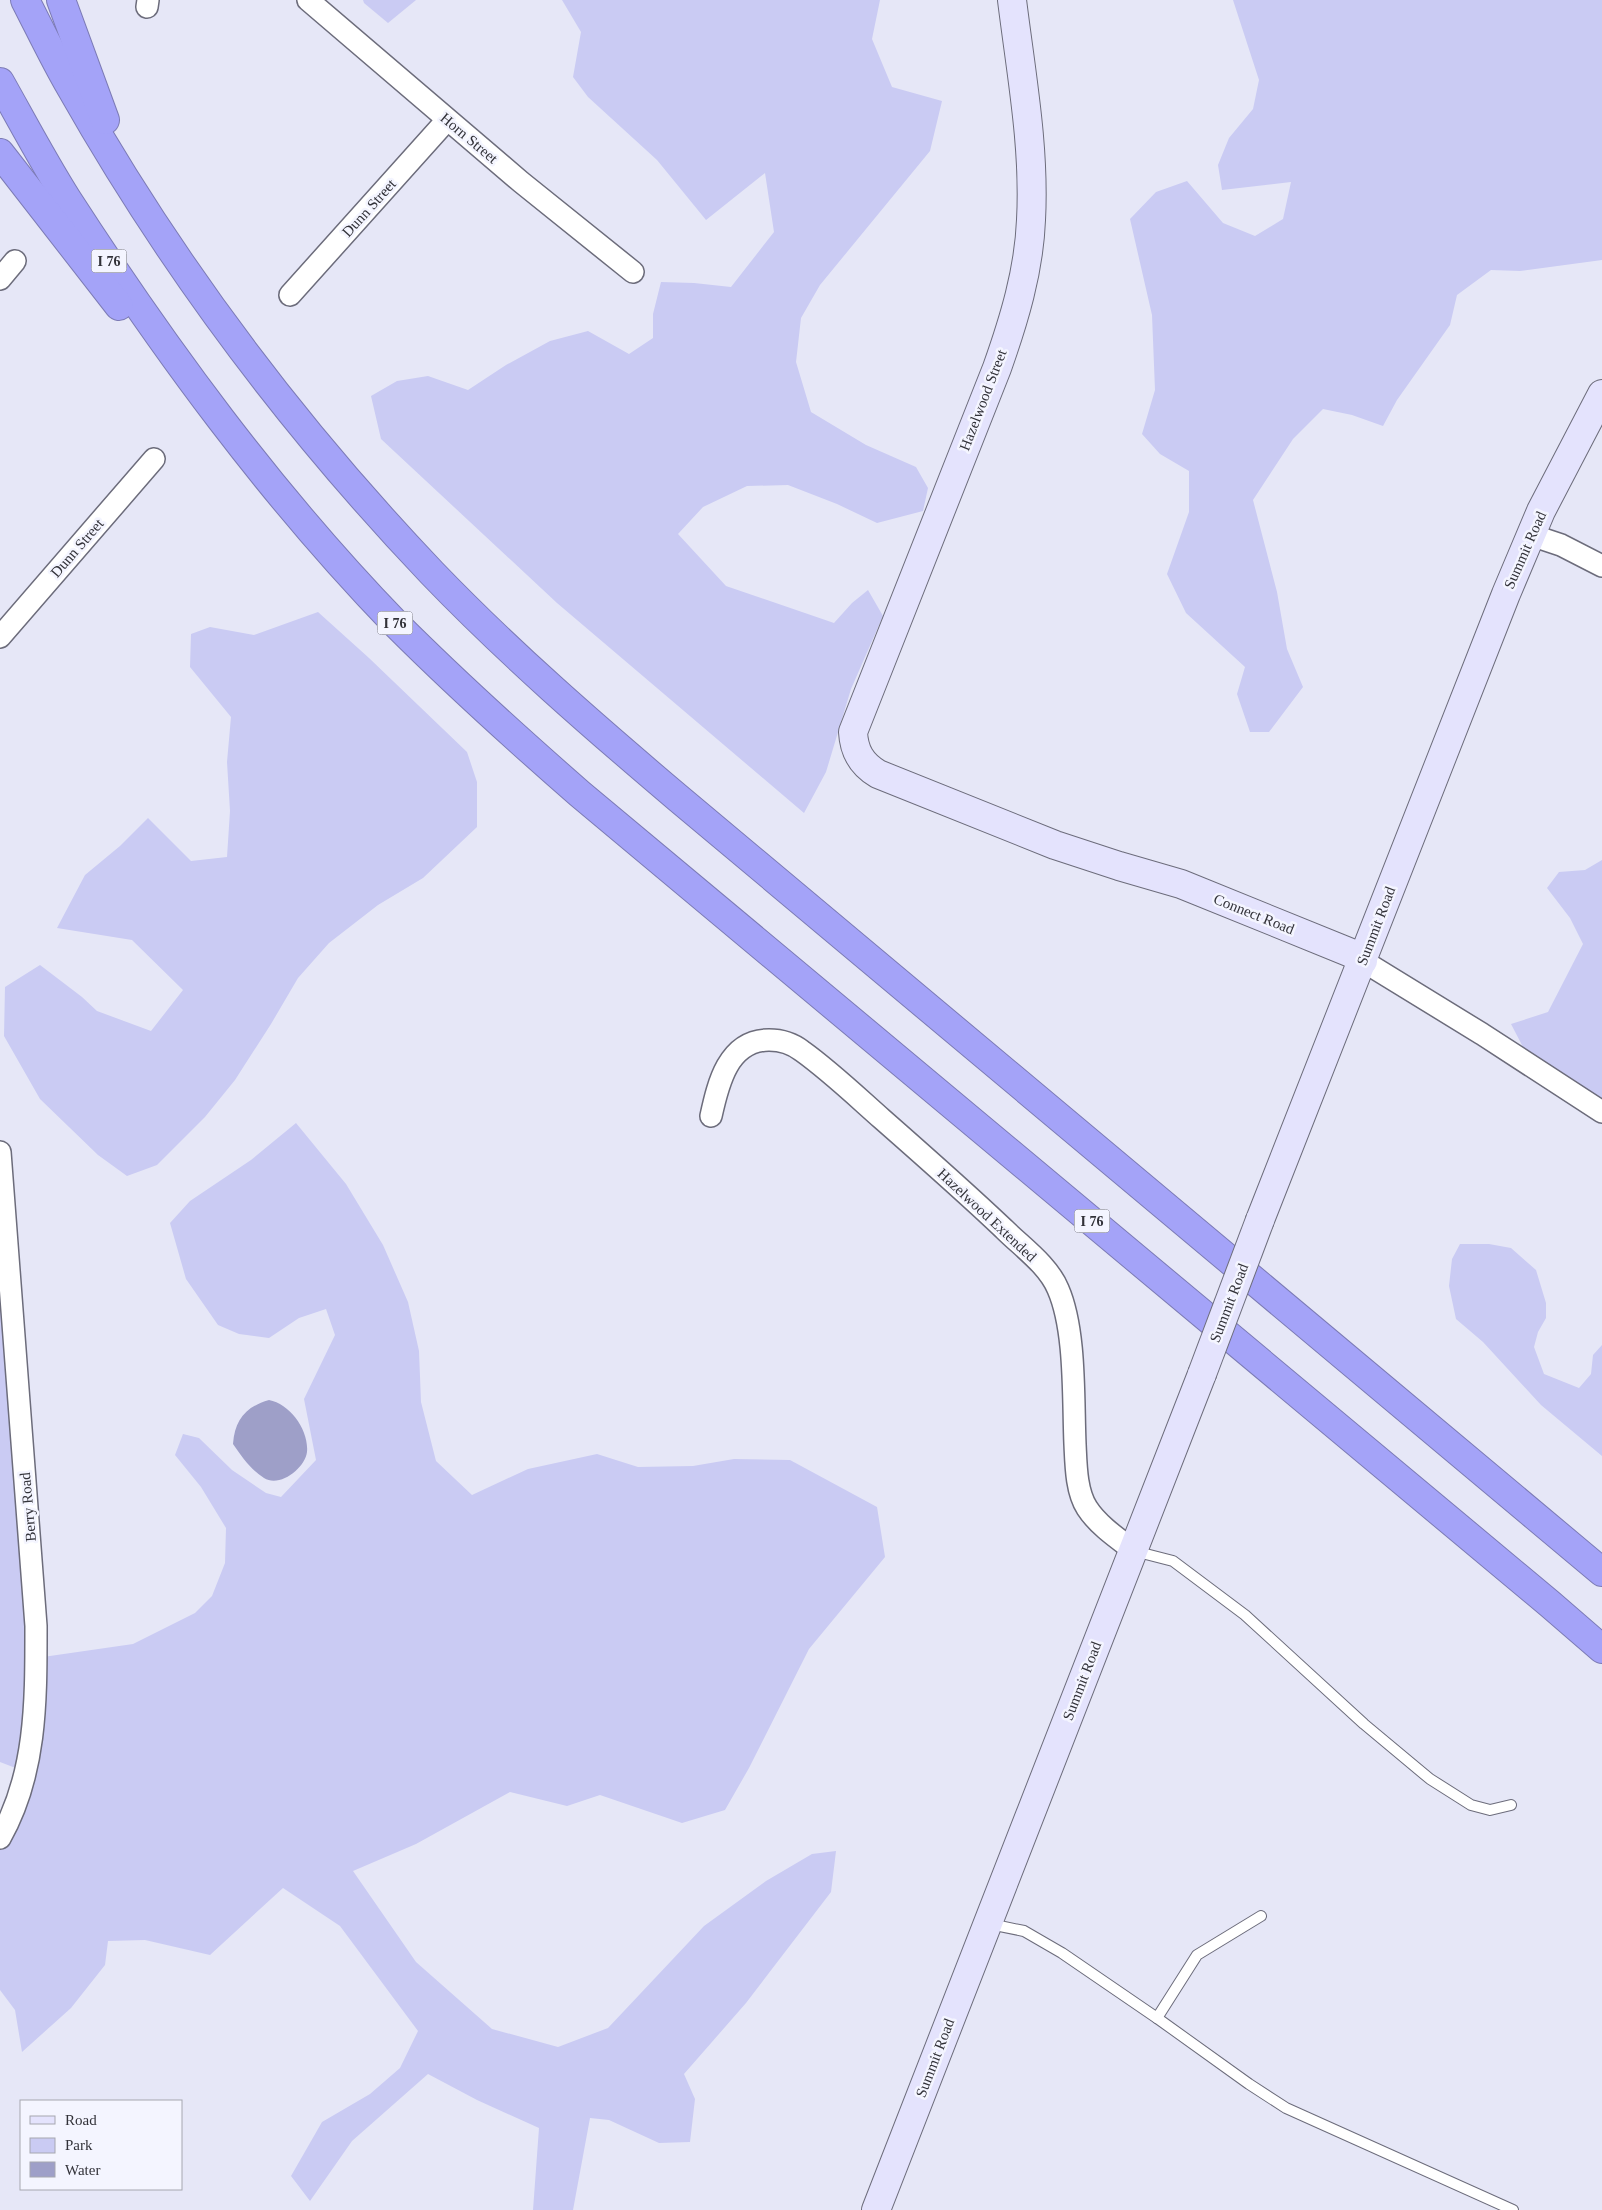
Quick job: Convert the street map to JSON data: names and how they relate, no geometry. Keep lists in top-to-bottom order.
{
  "streets": {
    "highway": ["I 76"],
    "street": [
      "Horn Street",
      "Dunn Street",
      "Hazelwood Street",
      "Summit Road",
      "Connect Road",
      "Hazelwood Extended",
      "Berry Road"
    ]
  },
  "crossings": [
    ["Horn Street", "Dunn Street"],
    ["Hazelwood Street", "Connect Road"],
    ["Summit Road", "Connect Road"],
    ["Summit Road", "Hazelwood Extended"]
  ],
  "legend": ["Road", "Park", "Water"]
}
